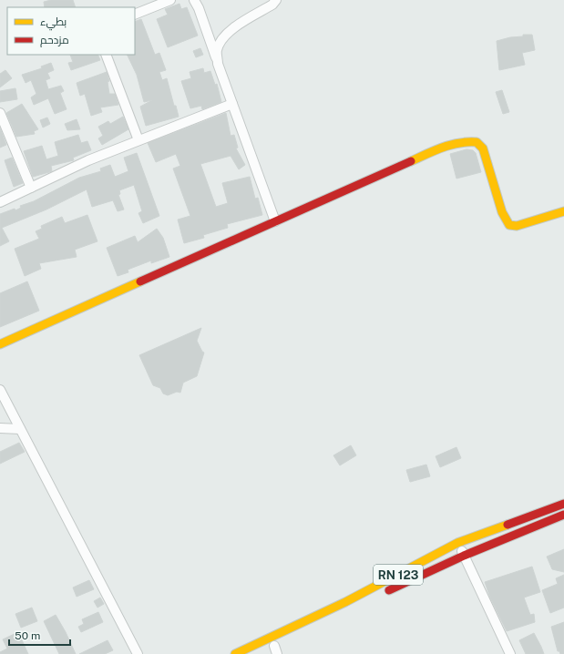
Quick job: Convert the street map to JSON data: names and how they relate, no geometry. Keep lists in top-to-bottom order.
{
  "streets": {
    "street": ["RN 123"]
  },
  "legend": ["بطيء", "مزدحم"],
  "scale_bar": "50 m"
}
